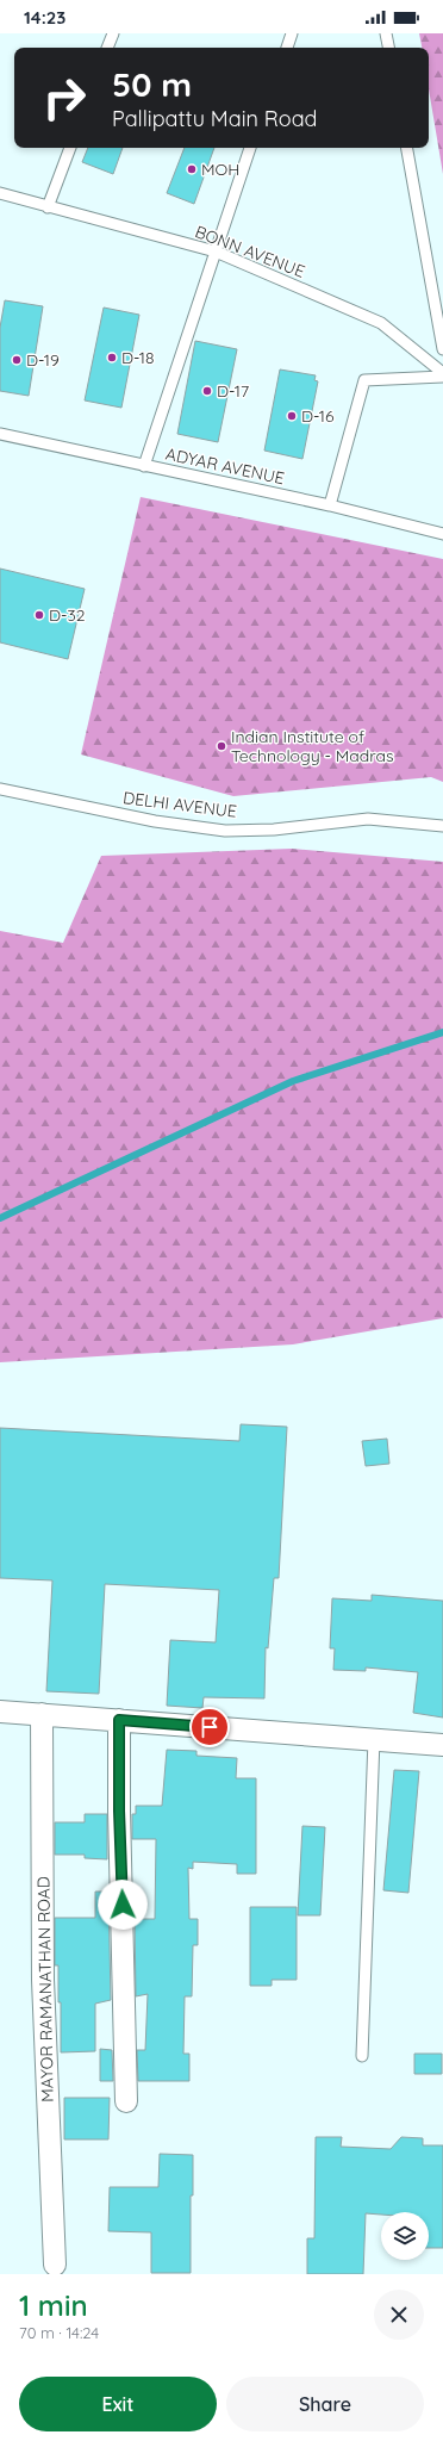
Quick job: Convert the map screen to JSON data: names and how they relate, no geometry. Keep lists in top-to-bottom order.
{
  "streets": {
    "street": ["MAYOR RAMANATHAN ROAD"],
    "lane": ["BONN AVENUE", "ADYAR AVENUE", "DELHI AVENUE"]
  },
  "places": [
    "MOH",
    "D-18",
    "D-19",
    "D-17",
    "D-16",
    "D-32",
    "Indian Institute of Technology - Madras"
  ],
  "page": {
    "status": "14:23",
    "turn": ["50 m", "Pallipattu Main Road"],
    "heading": ["1 min", "70 m · 14:24"],
    "buttons": ["Exit", "Share"]
  }
}
